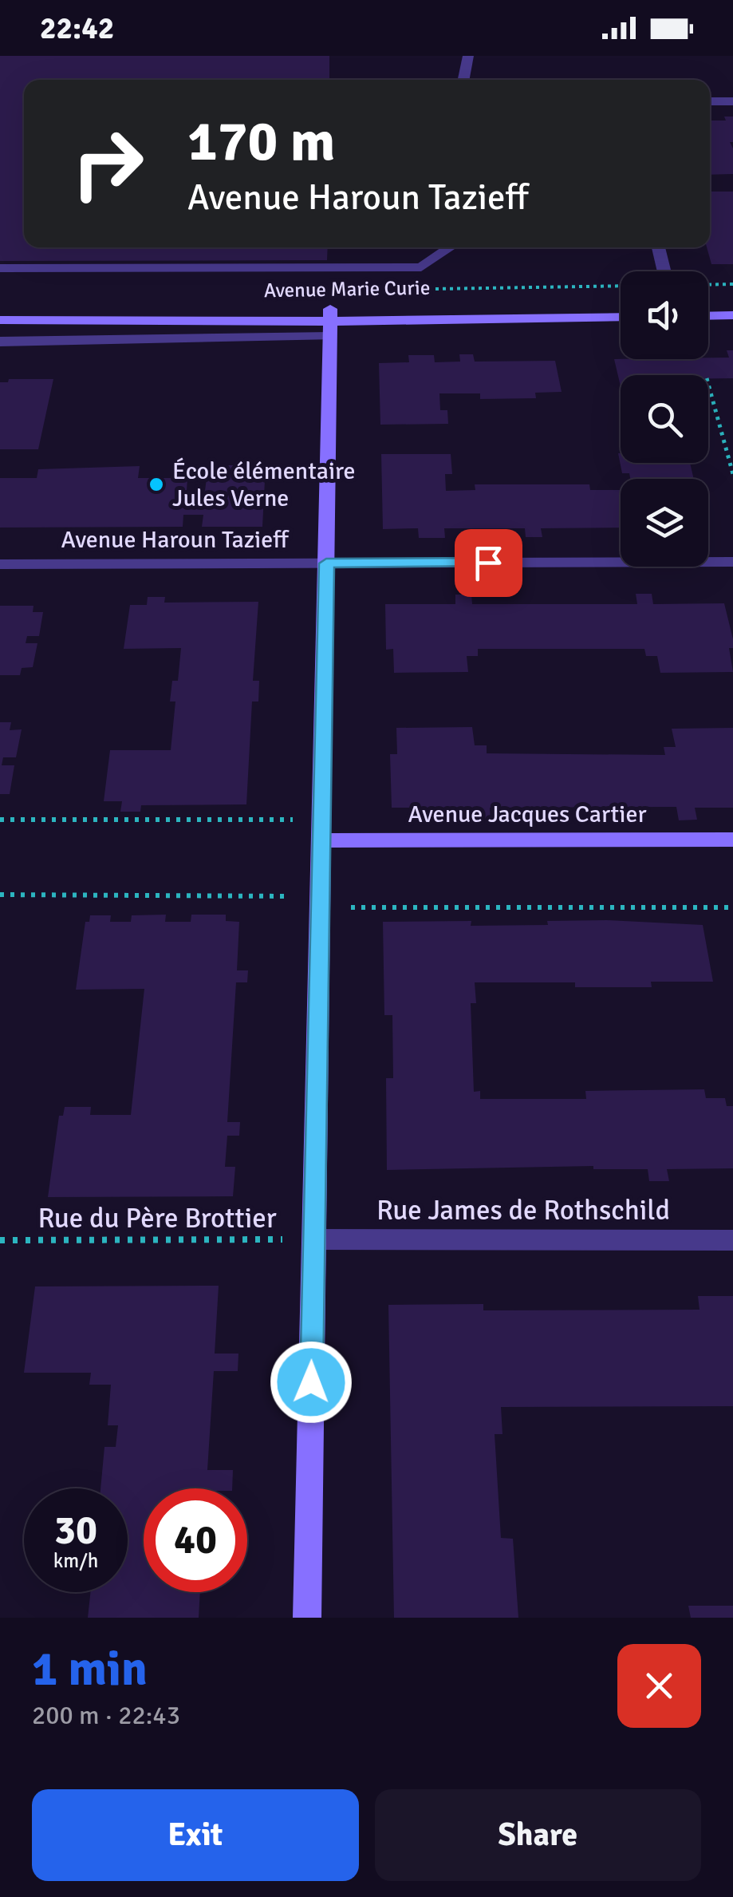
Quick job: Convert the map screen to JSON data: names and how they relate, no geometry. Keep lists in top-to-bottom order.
{
  "streets": {
    "street": [
      "Avenue Marie Curie",
      "Avenue Haroun Tazieff",
      "Avenue Jacques Cartier",
      "Rue James de Rothschild"
    ],
    "path": ["Rue du Père Brottier"]
  },
  "crossings": [
    ["Rue James de Rothschild", "Rue du Père Brottier"]
  ],
  "places": ["École élémentaire Jules Verne"],
  "page": {
    "status": "22:42",
    "turn": ["170 m", "Avenue Haroun Tazieff"],
    "speed": "30 km/h",
    "limit": "40",
    "heading": ["1 min", "200 m · 22:43"],
    "buttons": ["Exit", "Share"]
  }
}
